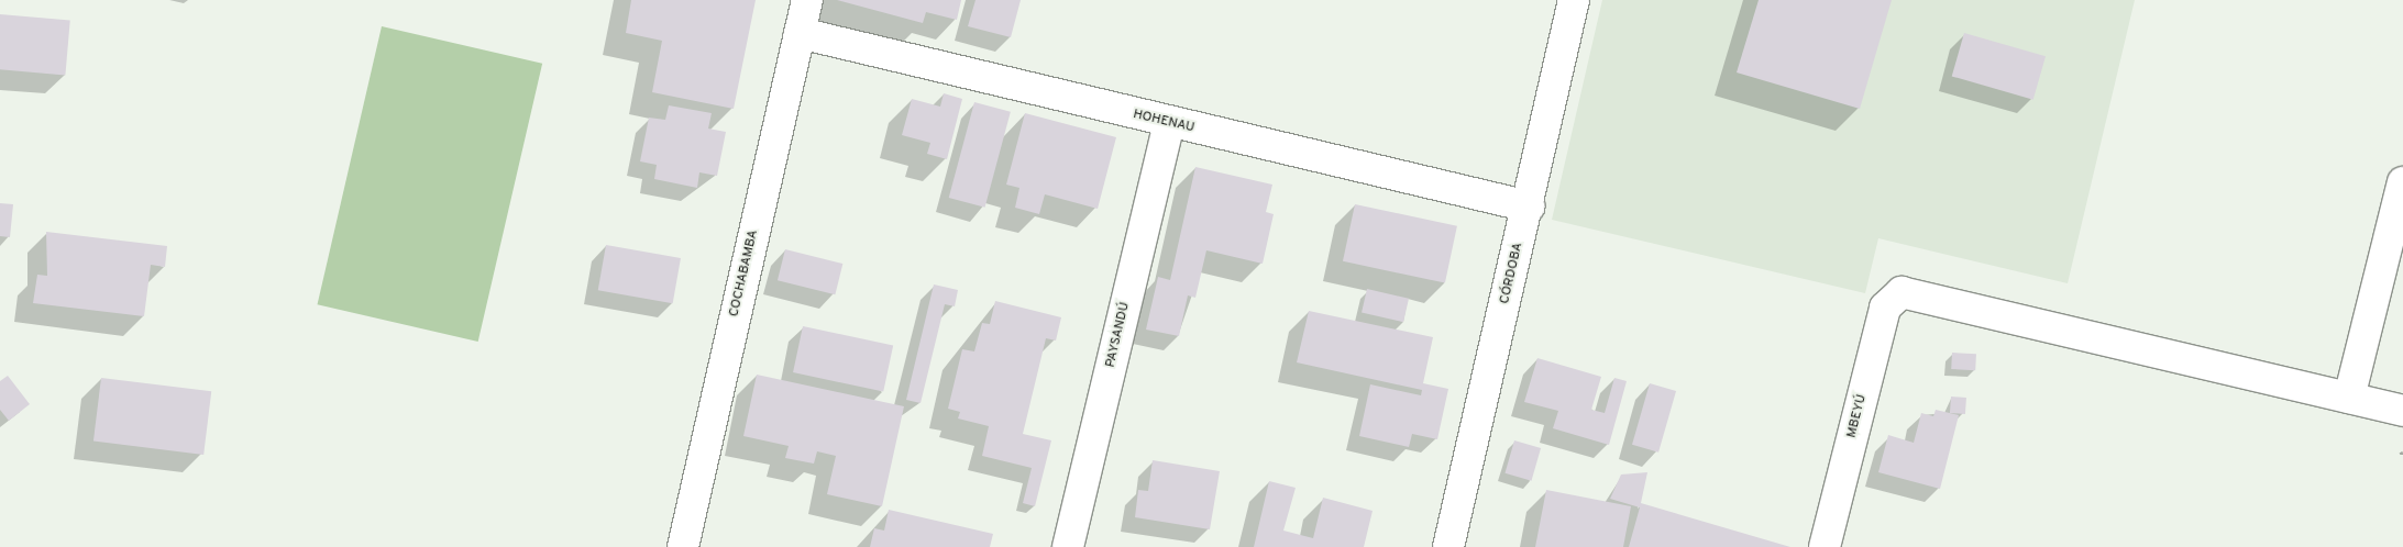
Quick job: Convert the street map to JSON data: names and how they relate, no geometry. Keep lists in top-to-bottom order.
{
  "streets": {
    "street": [
      "HOHENAU",
      "COCHABAMBA",
      "CÓRDOBA",
      "PAYSANDÚ",
      "MBEYÚ"
    ]
  },
  "crossings": [
    ["HOHENAU", "COCHABAMBA"],
    ["HOHENAU", "CÓRDOBA"],
    ["HOHENAU", "PAYSANDÚ"]
  ]
}
